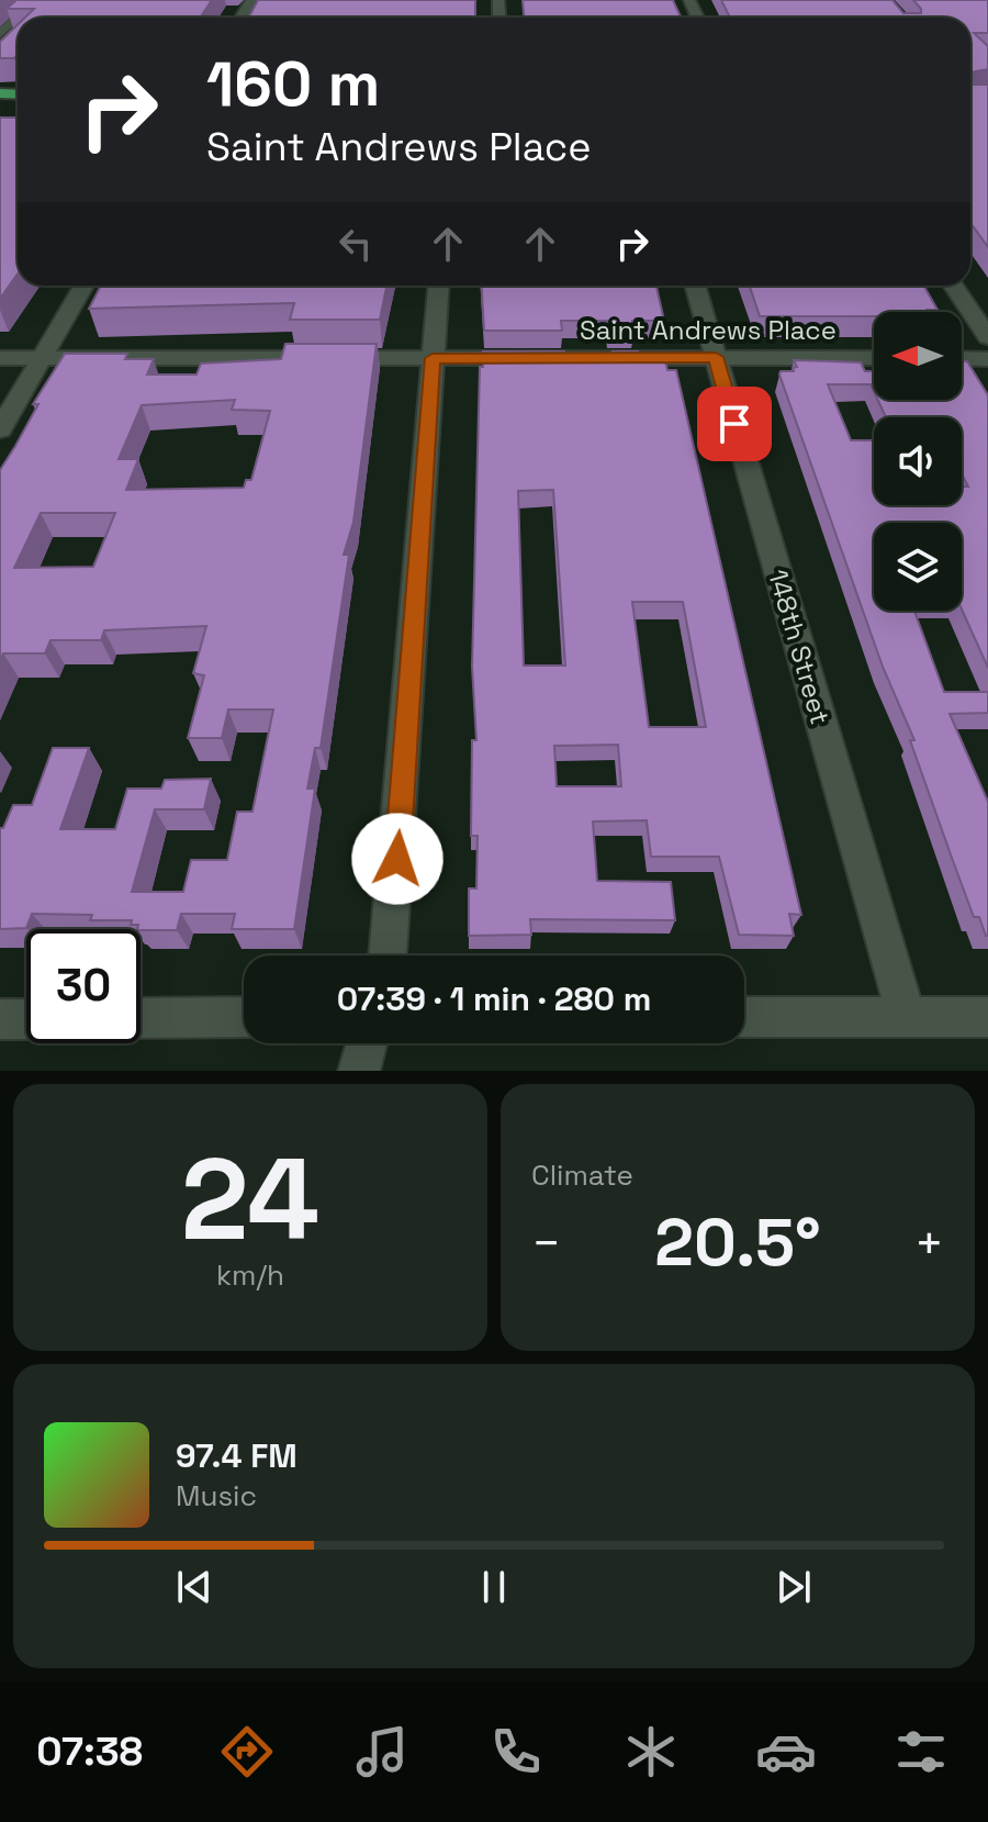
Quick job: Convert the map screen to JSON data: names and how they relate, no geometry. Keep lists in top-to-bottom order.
{
  "streets": {
    "street": ["Saint Andrews Place", "148th Street"]
  },
  "crossings": [
    ["Saint Andrews Place", "148th Street"]
  ],
  "north": "left",
  "page": {
    "turn": ["160 m", "Saint Andrews Place"],
    "limit": "30",
    "trip": "07:39 · 1 min · 280 m",
    "tile": [
      ["24", "km/h"],
      "Climate"
    ],
    "heat": ["−", "20.5°", "+"],
    "song": ["97.4 FM", "Music"],
    "tabs": "07:38"
  }
}
